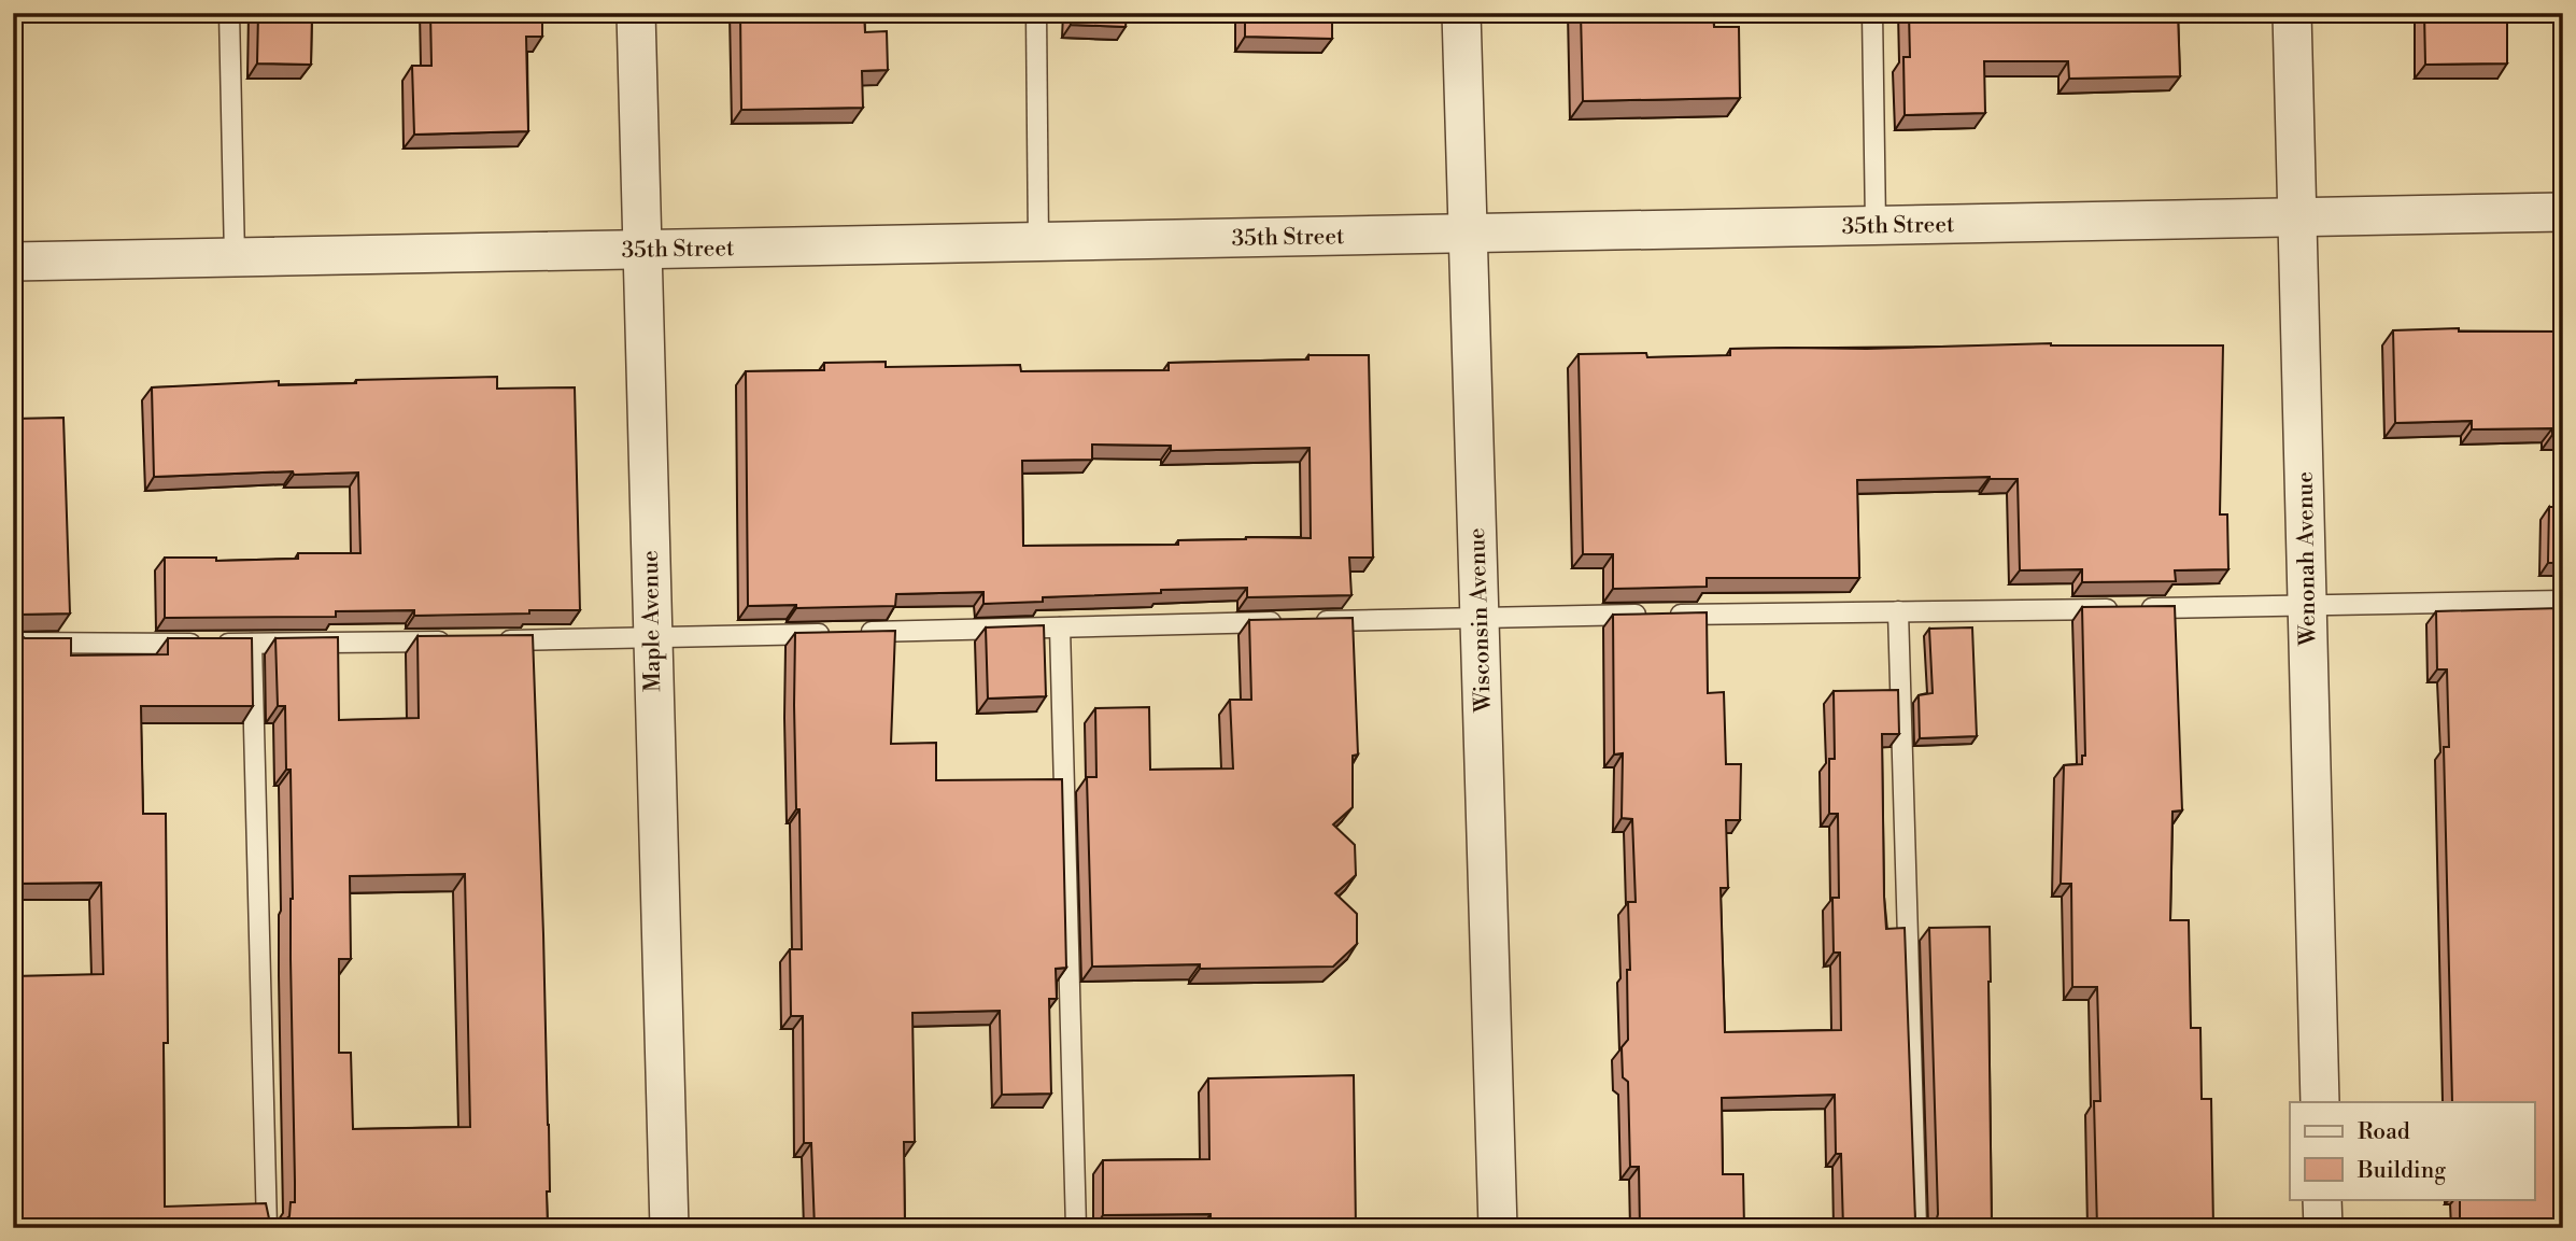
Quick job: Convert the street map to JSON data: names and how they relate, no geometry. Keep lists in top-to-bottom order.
{
  "streets": {
    "street": [
      "35th Street",
      "Wenonah Avenue",
      "Wisconsin Avenue",
      "Maple Avenue"
    ]
  },
  "crossings": [
    ["35th Street", "Wenonah Avenue"],
    ["35th Street", "Wisconsin Avenue"],
    ["35th Street", "Maple Avenue"]
  ],
  "legend": ["Road", "Building"]
}
